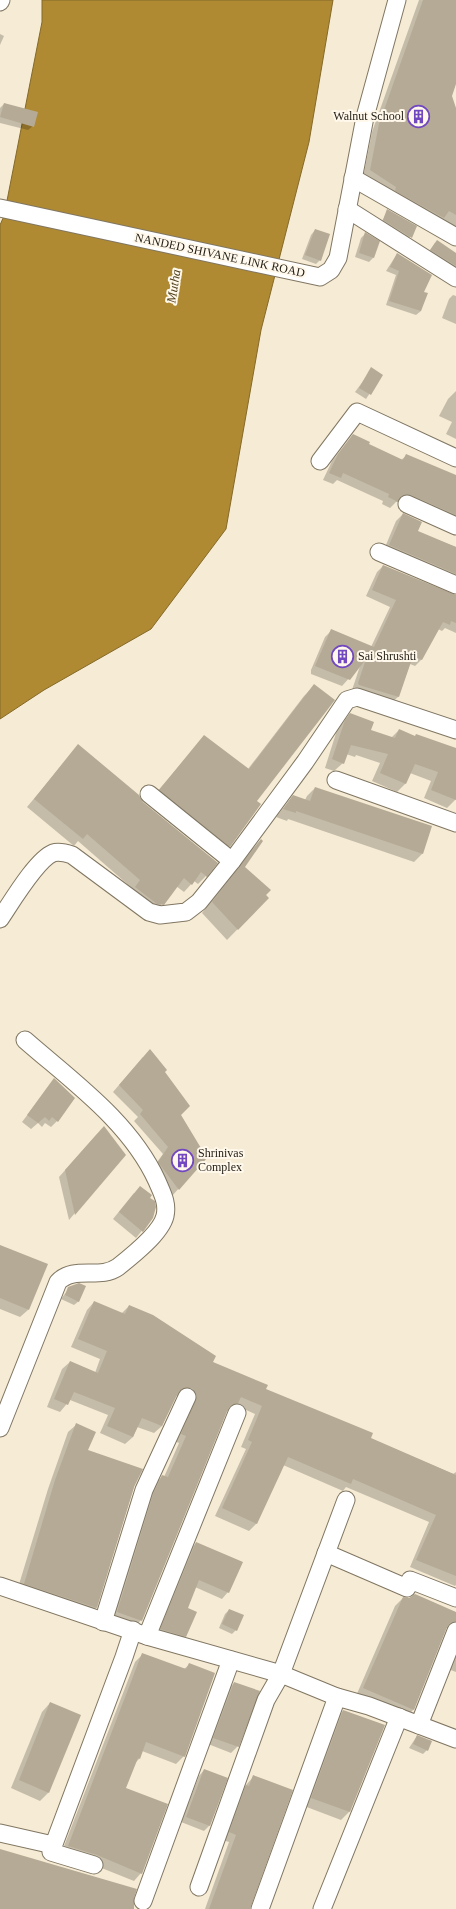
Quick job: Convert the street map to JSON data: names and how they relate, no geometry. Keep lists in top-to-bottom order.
{
  "streets": {
    "street": ["NANDED SHIVANE LINK ROAD"]
  },
  "water": ["Mutha"],
  "places": {
    "building": ["Walnut School", "Sai Shrushti", "Shrinivas Complex"]
  }
}
